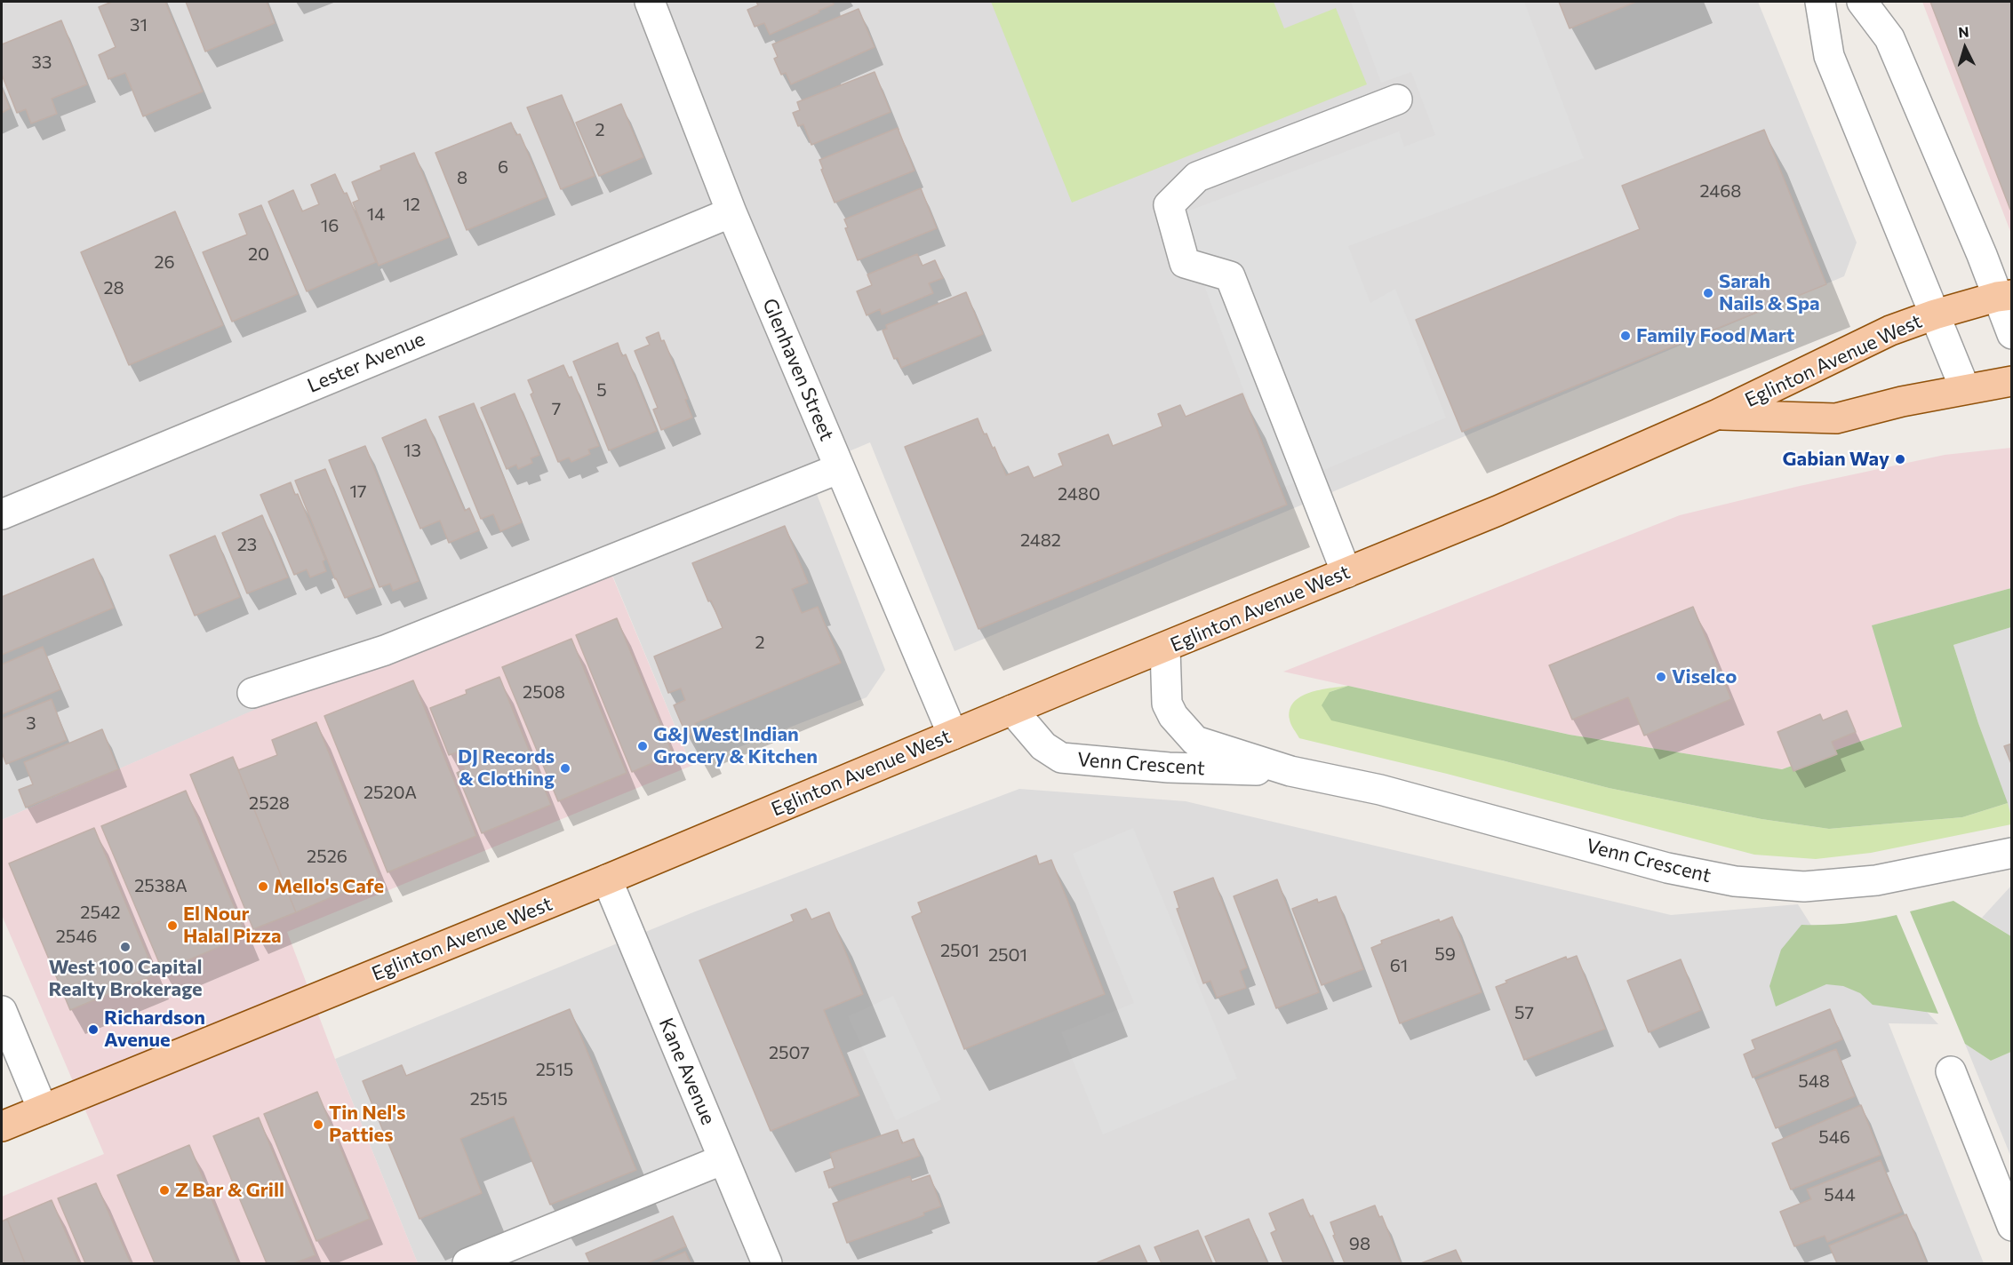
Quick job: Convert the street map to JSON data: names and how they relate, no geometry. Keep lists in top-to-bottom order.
{
  "streets": {
    "main road": ["Eglinton Avenue West"],
    "street": [
      "Lester Avenue",
      "Glenhaven Street",
      "Venn Crescent",
      "Kane Avenue"
    ]
  },
  "crossings": [
    ["Eglinton Avenue West", "Glenhaven Street"],
    ["Eglinton Avenue West", "Venn Crescent"],
    ["Eglinton Avenue West", "Kane Avenue"],
    ["Lester Avenue", "Glenhaven Street"]
  ],
  "places": [
    "Sarah Nails & Spa",
    "Family Food Mart",
    "Gabian Way",
    "Viselco",
    "G&J West Indian Grocery & Kitchen",
    "DJ Records & Clothing",
    "Mello's Cafe",
    "El Nour Halal Pizza",
    "West 100 Capital Realty Brokerage",
    "Richardson Avenue",
    "Tin Nel's Patties",
    "Z Bar & Grill"
  ],
  "house_numbers": [
    "31",
    "33",
    "2",
    "6",
    "8",
    "2468",
    "12",
    "14",
    "16",
    "20",
    "26",
    "28",
    "5",
    "7",
    "13",
    "17",
    "2480",
    "2482",
    "23",
    "2",
    "2508",
    "3",
    "2520A",
    "2528",
    "2526",
    "2538A",
    "2542",
    "2546",
    "2501",
    "59",
    "2501",
    "61",
    "57",
    "2507",
    "2515",
    "548",
    "2515",
    "546",
    "544",
    "98"
  ],
  "north": "top"
}
